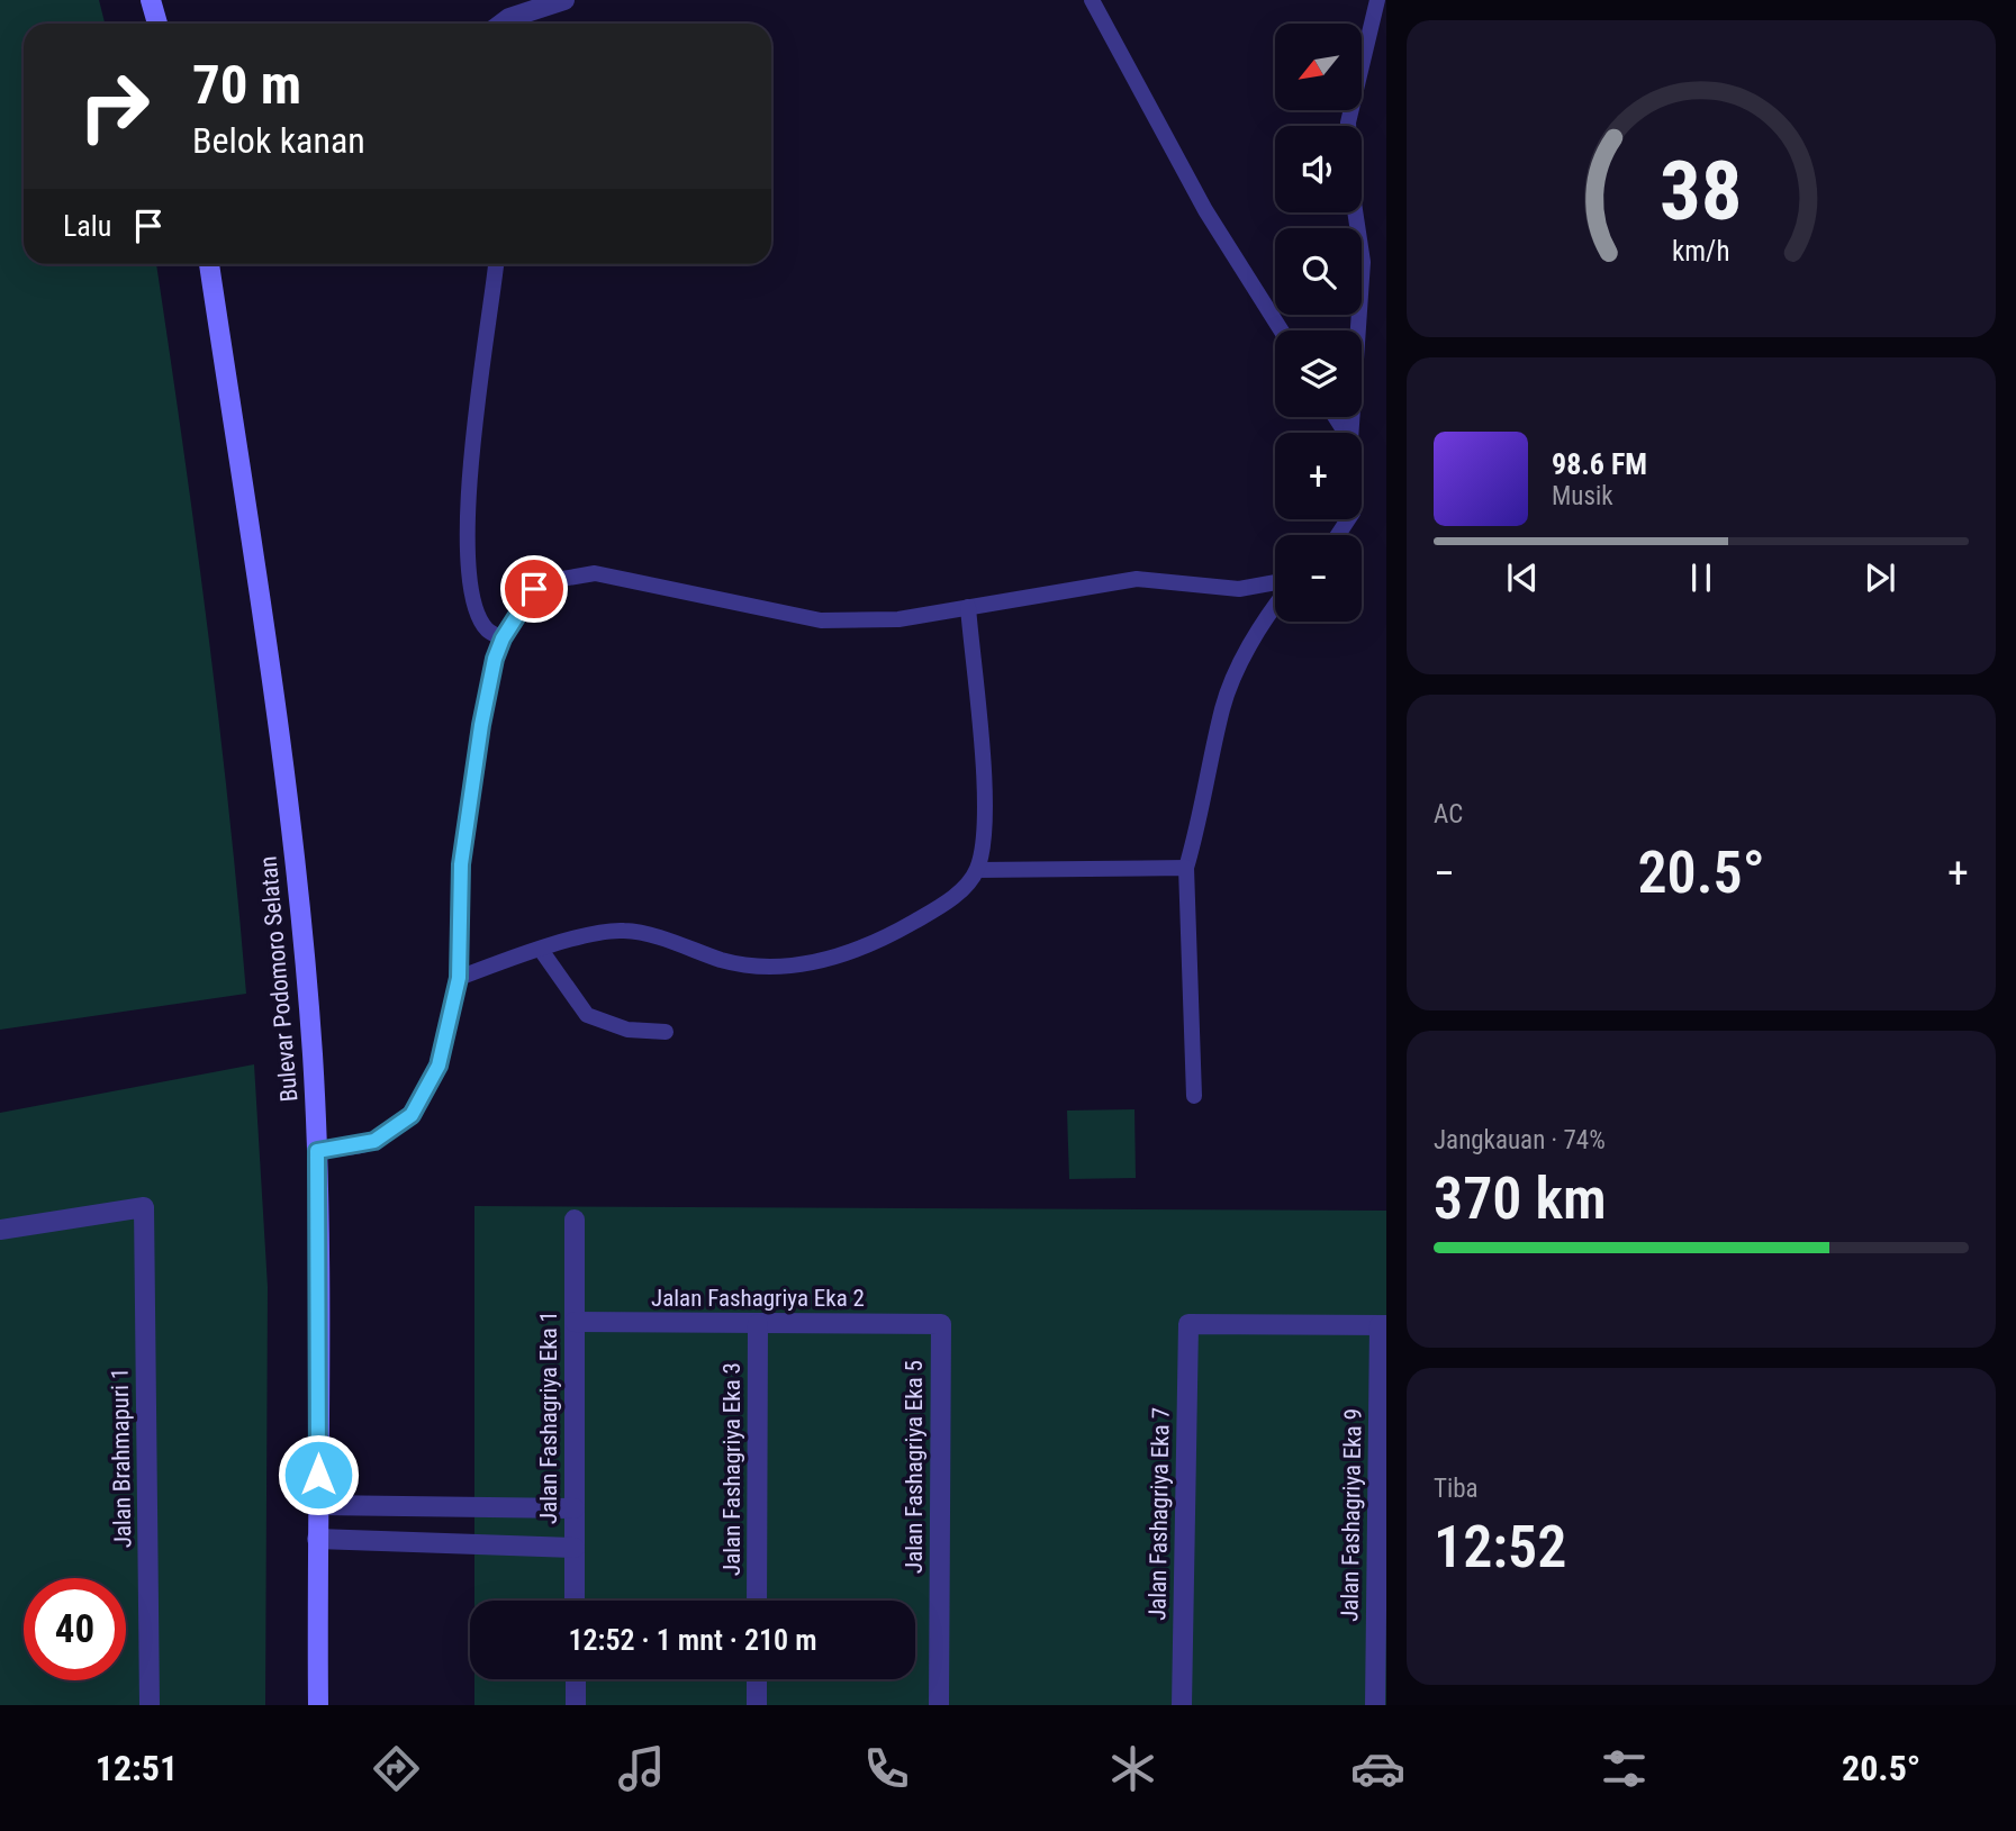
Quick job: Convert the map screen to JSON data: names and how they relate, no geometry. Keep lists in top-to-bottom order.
{
  "streets": {
    "street": [
      "Bulevar Podomoro Selatan",
      "Jalan Fashagriya Eka 2",
      "Jalan Fashagriya Eka 1",
      "Jalan Brahmapuri 1",
      "Jalan Fashagriya Eka 5",
      "Jalan Fashagriya Eka 3",
      "Jalan Fashagriya Eka 7",
      "Jalan Fashagriya Eka 9"
    ]
  },
  "crossings": [
    ["Jalan Fashagriya Eka 2", "Jalan Fashagriya Eka 1"],
    ["Jalan Fashagriya Eka 2", "Jalan Fashagriya Eka 5"],
    ["Jalan Fashagriya Eka 2", "Jalan Fashagriya Eka 3"],
    ["Jalan Fashagriya Eka 7", "Jalan Fashagriya Eka 9"]
  ],
  "north": "bottom left",
  "page": {
    "map_buttons": ["+", "−"],
    "turn": ["70 m", "Belok kanan"],
    "then": "Lalu",
    "song": ["98.6 FM", "Musik"],
    "tile": [
      "AC",
      ["Jangkauan · 74%", "370 km"],
      ["Tiba", "12:52"]
    ],
    "heat": ["−", "20.5°", "+"],
    "limit": "40",
    "trip": "12:52 · 1 mnt · 210 m",
    "tabs": ["12:51", "20.5°"],
    "gauge": ["38", "km/h"]
  }
}
